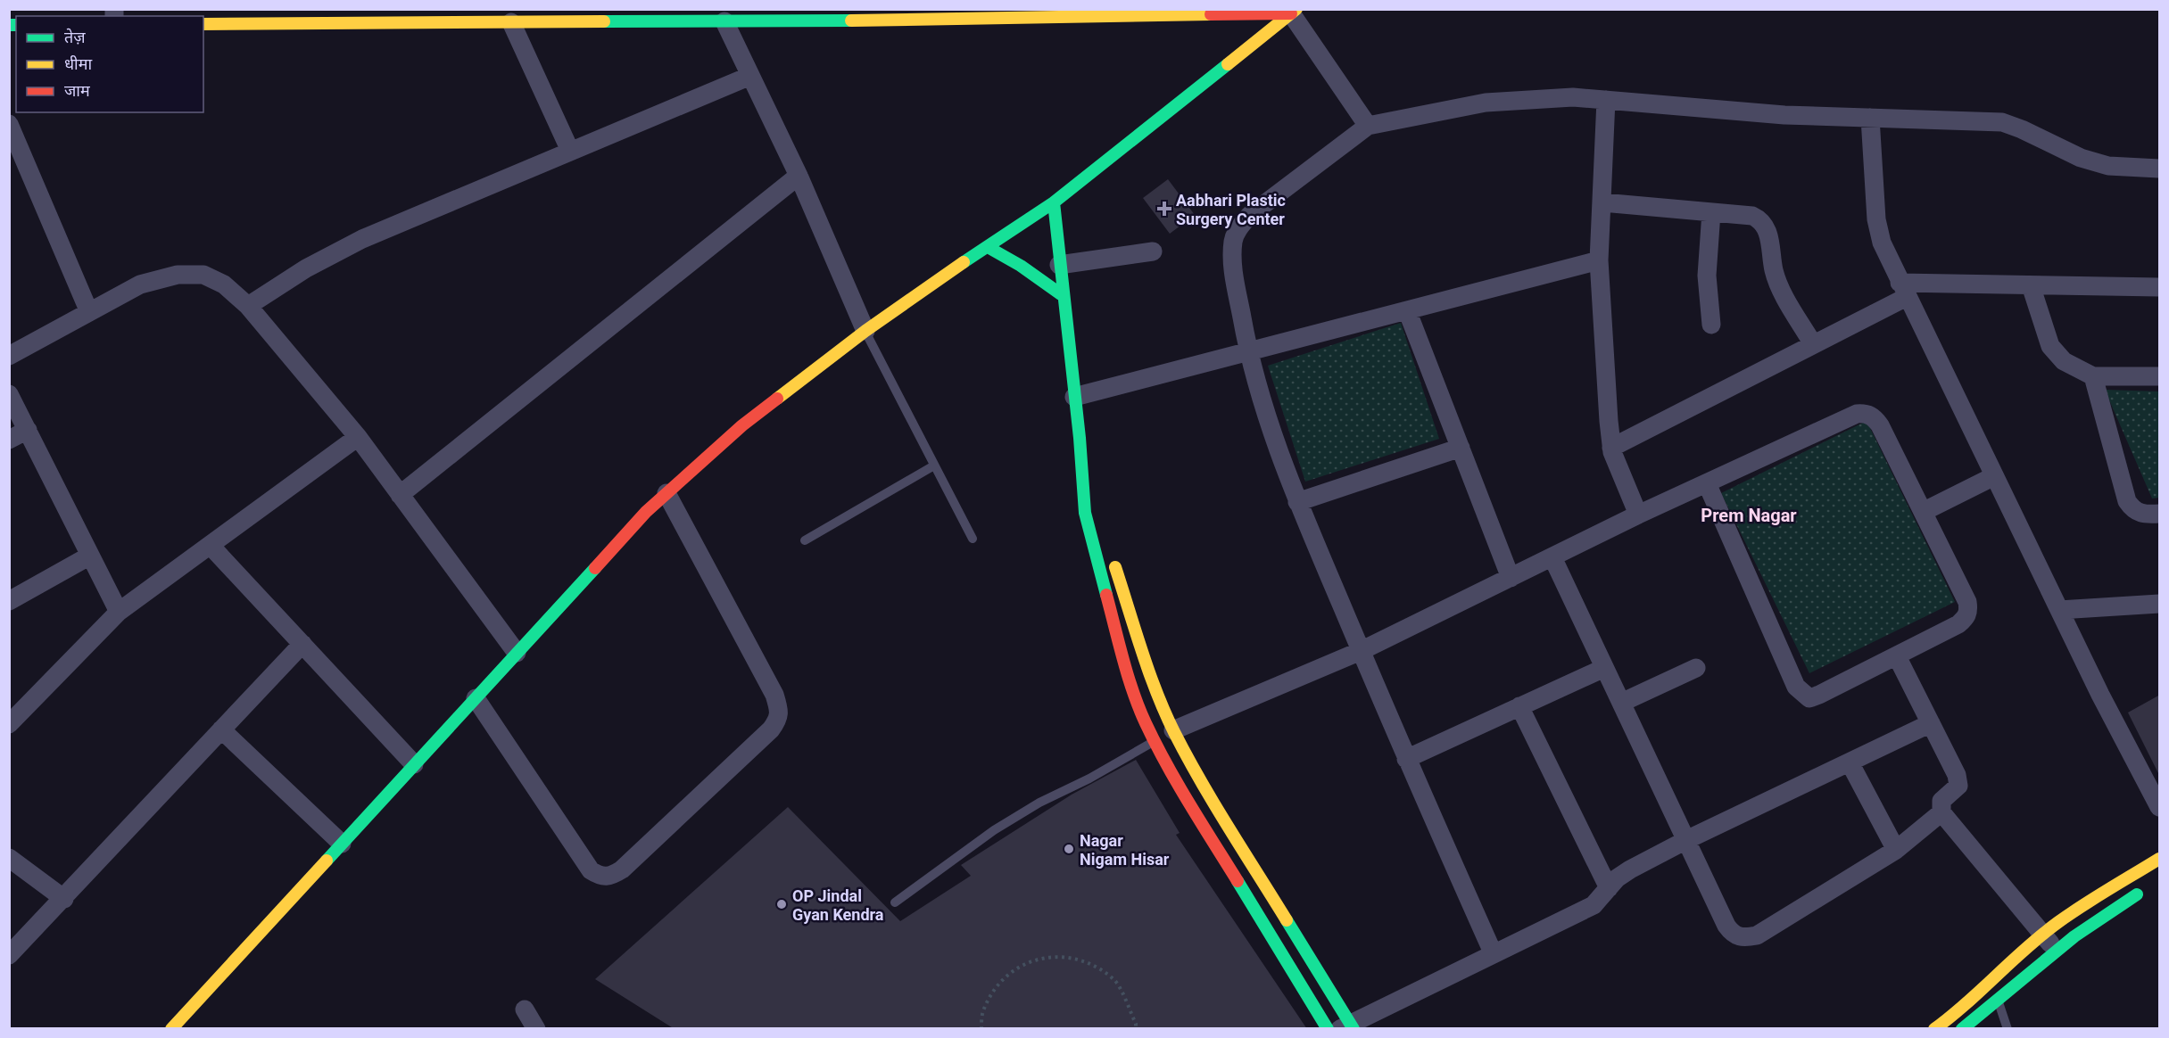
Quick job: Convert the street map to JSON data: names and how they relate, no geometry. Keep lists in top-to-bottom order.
{
  "districts": ["Prem Nagar"],
  "places": {
    "health": ["Aabhari Plastic Surgery Center"],
    "other": ["Nagar Nigam Hisar", "OP Jindal Gyan Kendra"]
  },
  "legend": ["तेज़", "धीमा", "जाम"]
}
